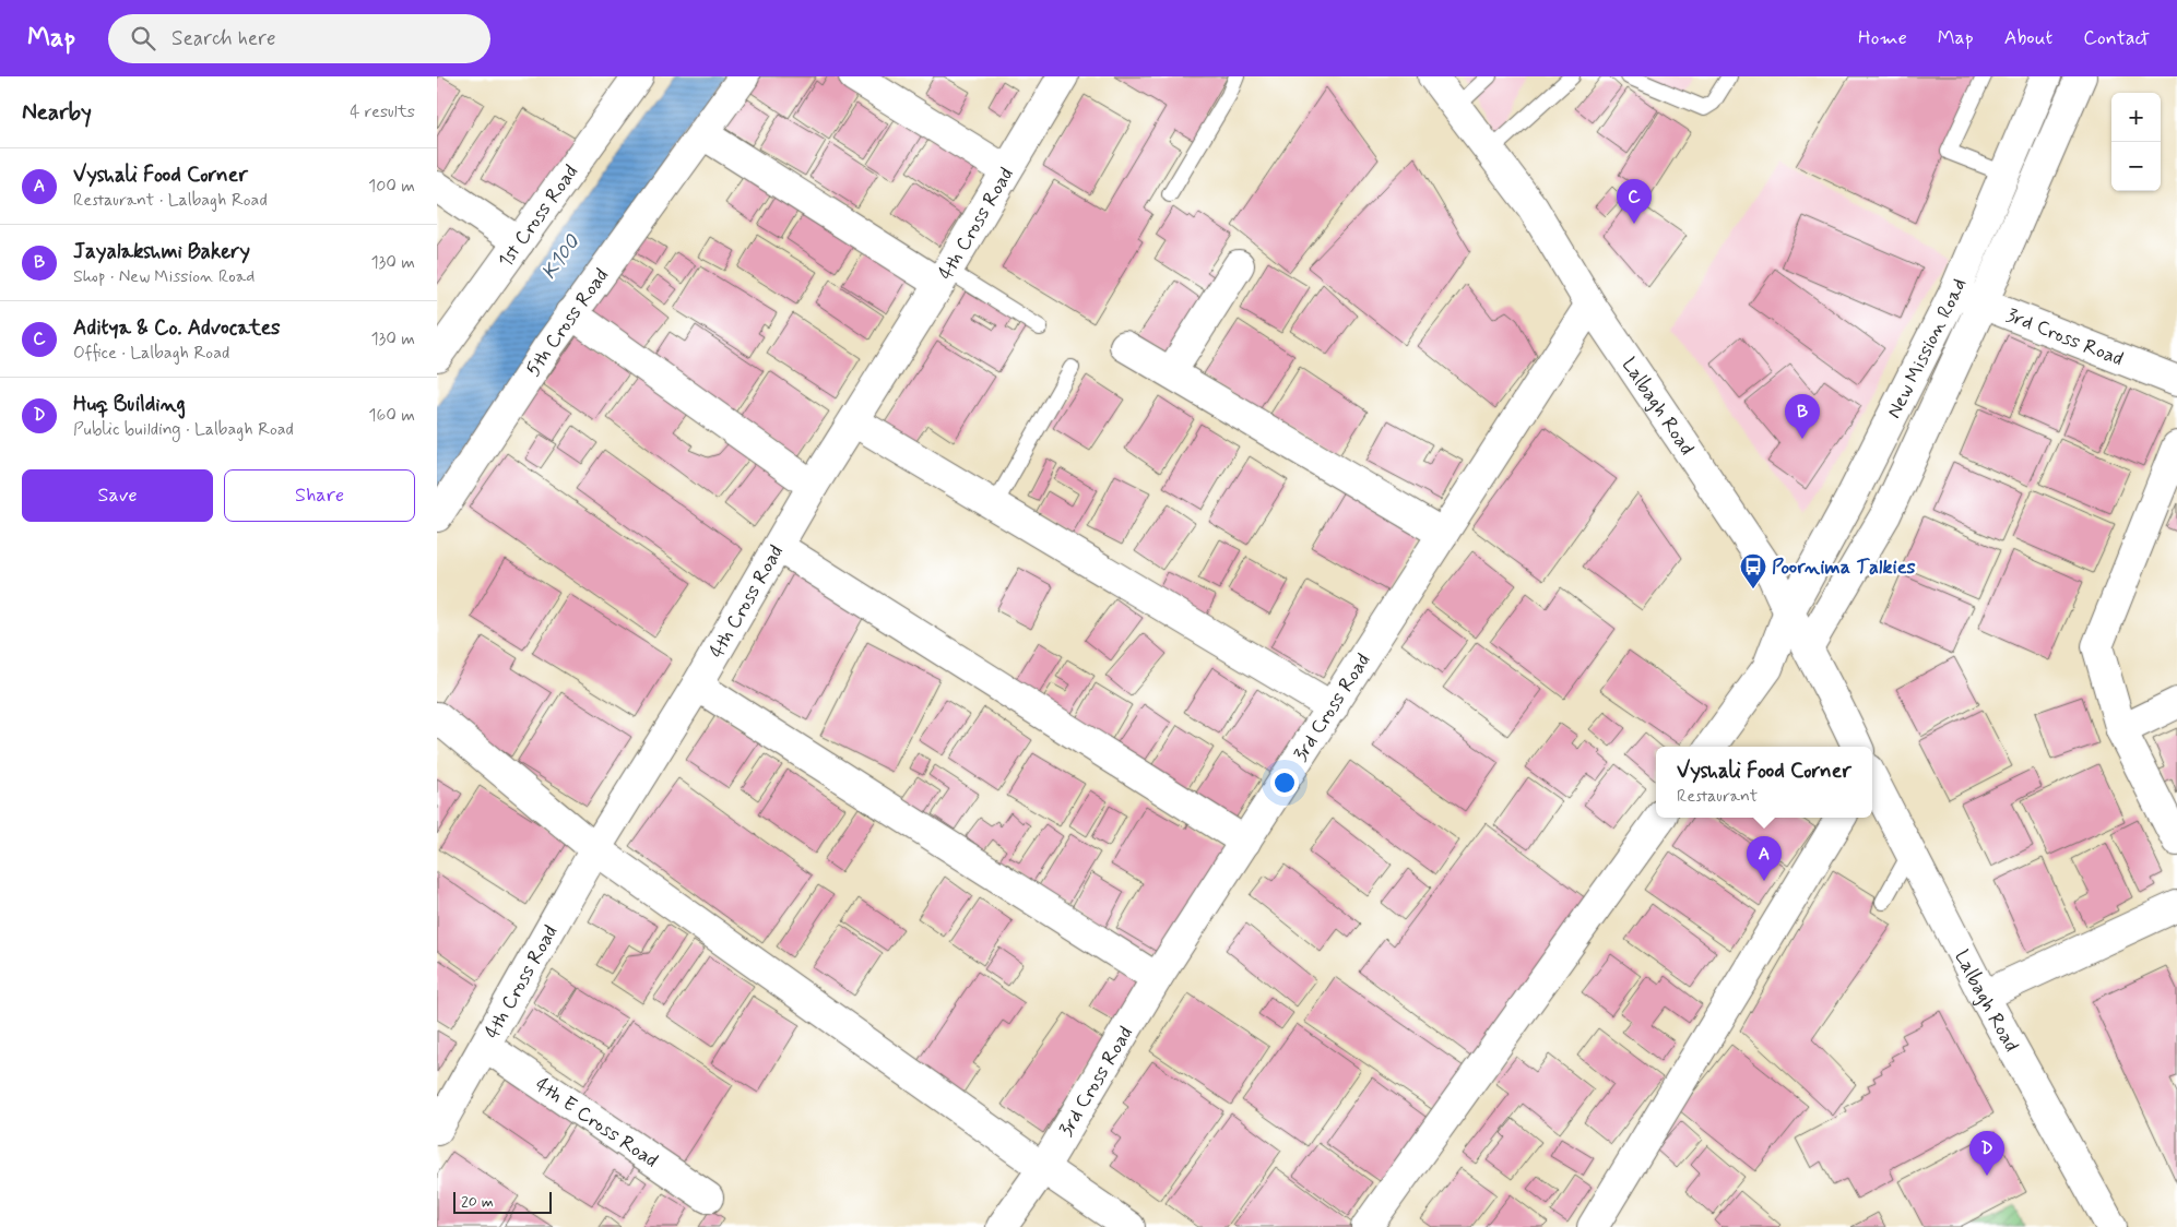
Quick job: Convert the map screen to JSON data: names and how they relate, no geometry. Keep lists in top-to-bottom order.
{
  "streets": {
    "street": [
      "1st Cross Road",
      "4th Cross Road",
      "5th Cross Road",
      "3rd Cross Road",
      "New Mission Road",
      "Lalbagh Road",
      "4th E Cross Road"
    ]
  },
  "crossings": [
    ["4th Cross Road", "4th E Cross Road"],
    ["3rd Cross Road", "New Mission Road"],
    ["3rd Cross Road", "Lalbagh Road"],
    ["New Mission Road", "Lalbagh Road"]
  ],
  "water": ["K100"],
  "places": {
    "bus stop": ["Poornima Talkies"]
  },
  "scale_bar": "20 m",
  "page": {
    "header": "Map",
    "search": "Search here",
    "nav": [
      "Home",
      "Map",
      "About",
      "Contact"
    ],
    "heading": ["Nearby", "4 results"],
    "map_buttons": ["+", "−"],
    "list": [
      {
        "mark": "A",
        "name": "Vyshali Food Corner",
        "note": "Restaurant · Lalbagh Road",
        "value": "100 m"
      },
      {
        "mark": "B",
        "name": "Jayalakshmi Bakery",
        "note": "Shop · New Mission Road",
        "value": "130 m"
      },
      {
        "mark": "C",
        "name": "Aditya & Co. Advocates",
        "note": "Office · Lalbagh Road",
        "value": "130 m"
      },
      {
        "mark": "D",
        "name": "Huq Building",
        "note": "Public building · Lalbagh Road",
        "value": "160 m"
      }
    ],
    "pins": [
      "C",
      "B",
      "A",
      "D"
    ],
    "buttons": ["Save", "Share"],
    "popup": ["Vyshali Food Corner", "Restaurant"],
    "scale": "20 m"
  }
}
